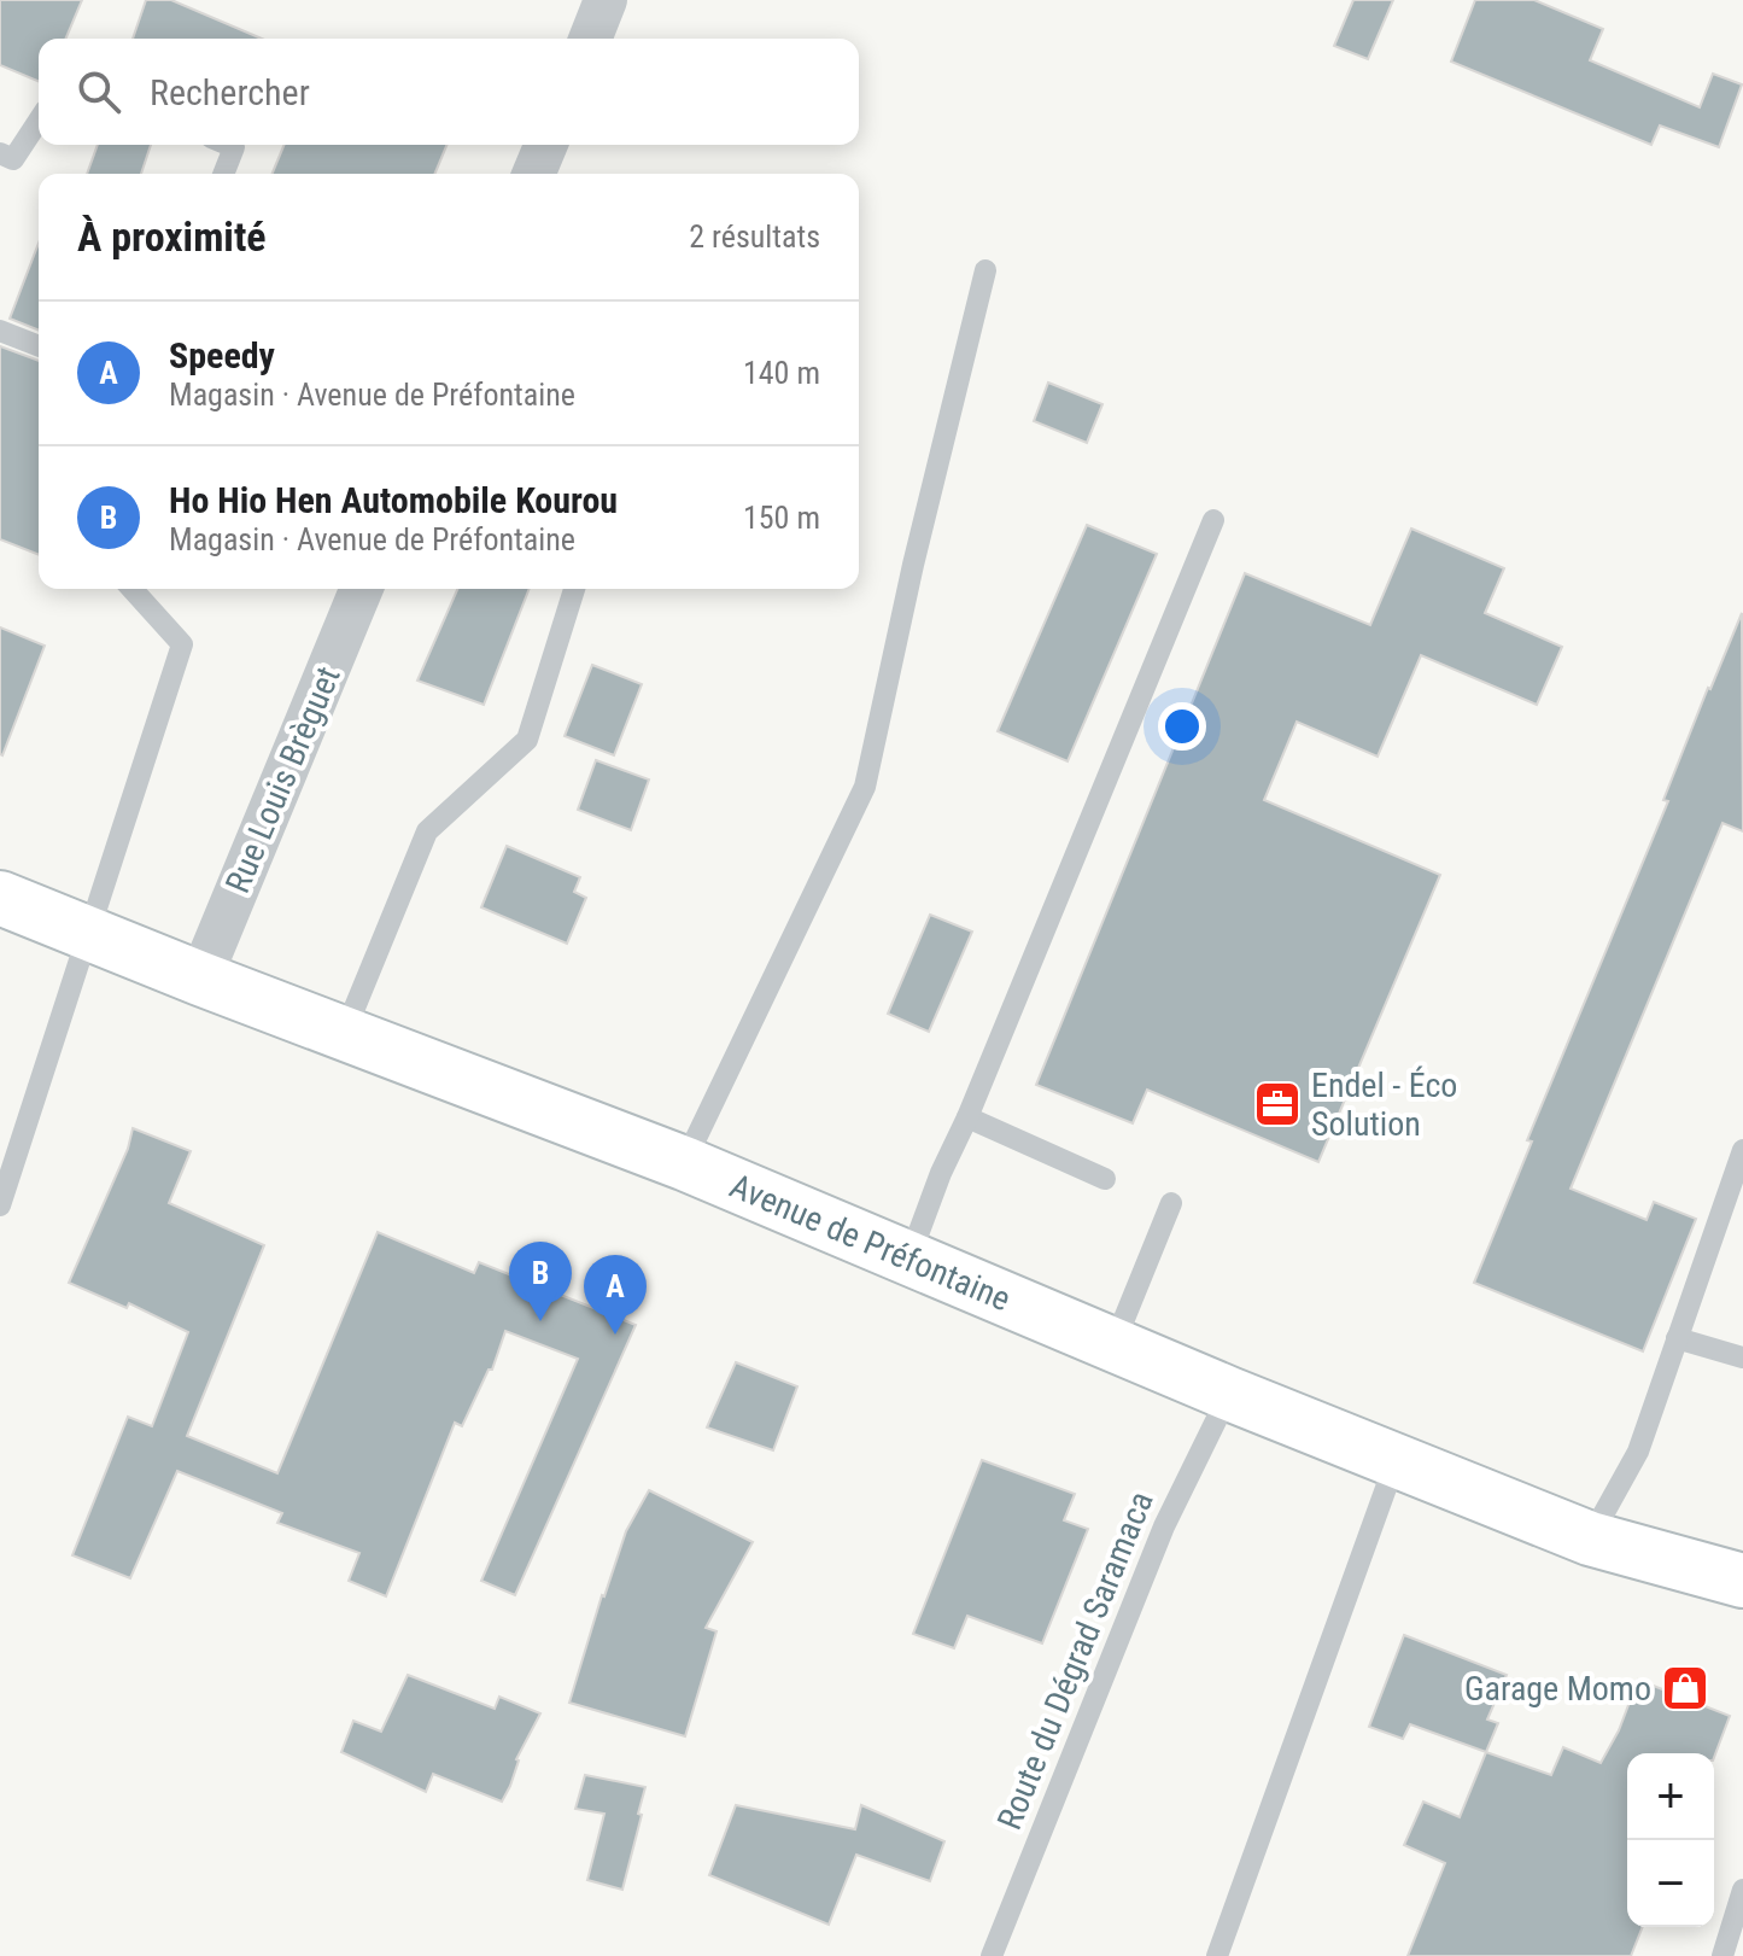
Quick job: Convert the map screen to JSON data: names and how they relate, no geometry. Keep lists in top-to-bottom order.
{
  "streets": {
    "main road": ["Avenue de Préfontaine"],
    "street": ["Rue Louis Brèguet"],
    "lane": ["Route du Dégrad Saramaca"]
  },
  "crossings": [
    ["Rue Louis Brèguet", "Avenue de Préfontaine"],
    ["Avenue de Préfontaine", "Route du Dégrad Saramaca"]
  ],
  "places": {
    "office": ["Endel - Éco Solution"],
    "shop": ["Garage Momo"]
  },
  "page": {
    "search": "Rechercher",
    "heading": ["À proximité", "2 résultats"],
    "list": [
      {
        "mark": "A",
        "name": "Speedy",
        "note": "Magasin · Avenue de Préfontaine",
        "value": "140 m"
      },
      {
        "mark": "B",
        "name": "Ho Hio Hen Automobile Kourou",
        "note": "Magasin · Avenue de Préfontaine",
        "value": "150 m"
      }
    ],
    "pins": ["B", "A"],
    "map_buttons": ["+", "−"]
  }
}
